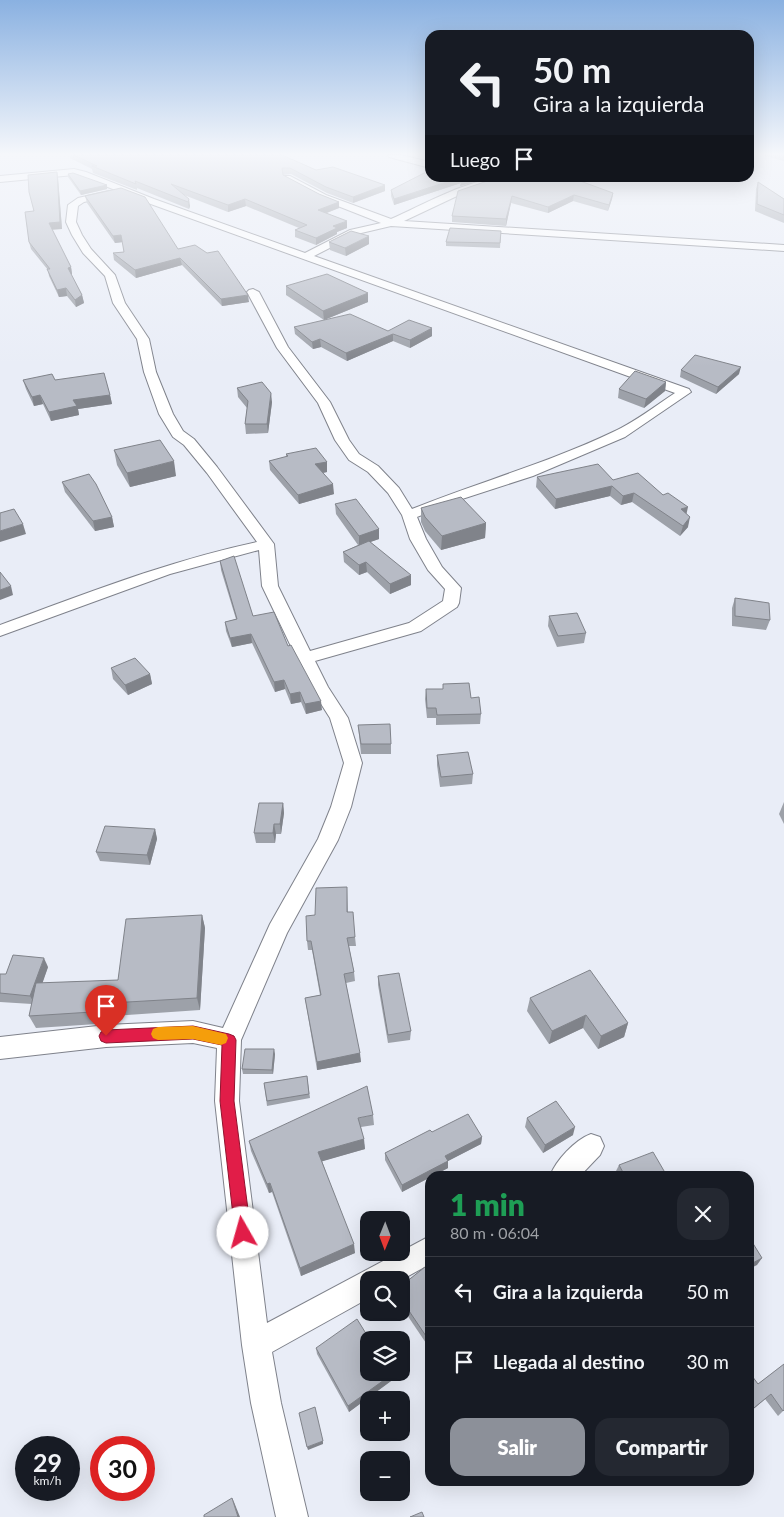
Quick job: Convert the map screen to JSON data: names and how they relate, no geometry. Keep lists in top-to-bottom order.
{
  "north": "bottom",
  "page": {
    "turn": ["50 m", "Gira a la izquierda"],
    "then": "Luego",
    "heading": ["1 min", "80 m · 06:04"],
    "map_buttons": ["+", "−"],
    "list": [
      {
        "name": "Gira a la izquierda",
        "value": "50 m"
      },
      {
        "name": "Llegada al destino",
        "value": "30 m"
      }
    ],
    "buttons": ["Salir", "Compartir"],
    "speed": "29 km/h",
    "limit": "30"
  }
}
